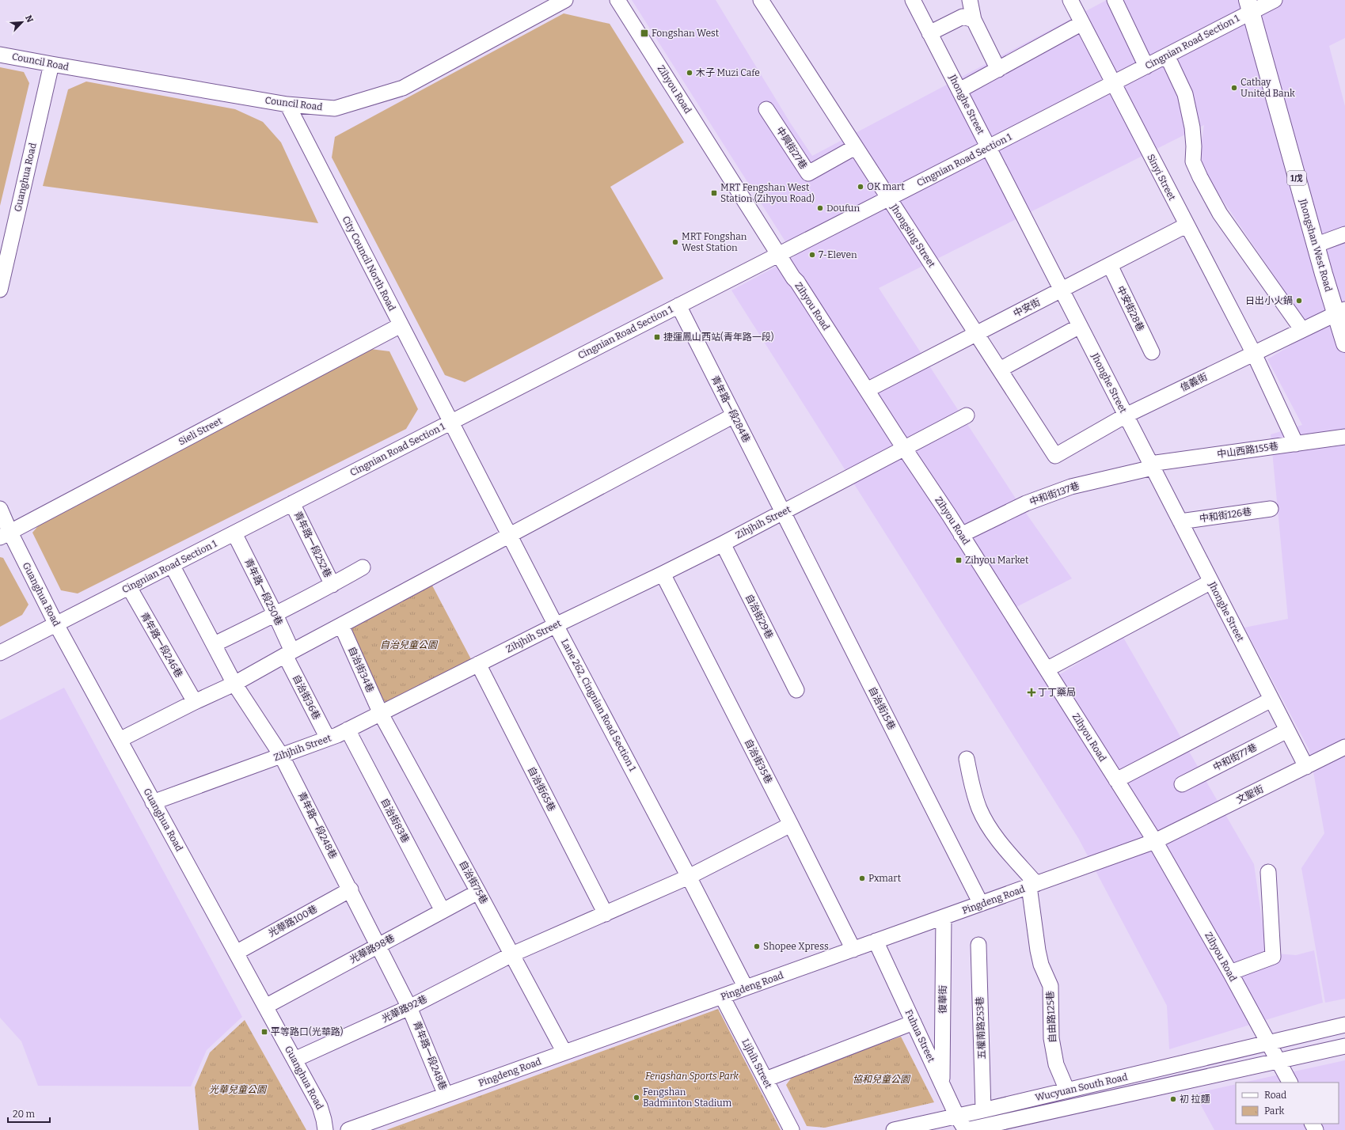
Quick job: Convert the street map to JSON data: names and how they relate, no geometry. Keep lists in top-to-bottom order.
{
  "streets": {
    "main road": ["1戊", "Jhongshan West Road"],
    "street": [
      "Cingnian Road Section 1",
      "Council Road",
      "Zihyou Road",
      "Jhonghe Street",
      "中興街27巷",
      "Guanghua Road",
      "Sinyi Street",
      "Jhongsing Street",
      "City Council North Road",
      "中安街",
      "中安街28巷",
      "信義街",
      "青年路一段284巷",
      "Sieli Street",
      "中山西路155巷",
      "中和街137巷",
      "中和街126巷",
      "Zihjhih Street",
      "青年路一段252巷",
      "青年路一段250巷",
      "自治街29巷",
      "青年路一段246巷",
      "自治街34巷",
      "自治街36巷",
      "Lane 262, Cingnian Road Section 1",
      "自治街15巷",
      "中和街77巷",
      "自治街35巷",
      "自治街65巷",
      "文聖街",
      "自治街83巷",
      "青年路一段248巷",
      "自治街75巷",
      "Pingdeng Road",
      "光華路100巷",
      "光華路98巷",
      "復華街",
      "光華路92巷",
      "自由路125巷",
      "五權南路253巷",
      "Fuhua Street",
      "Lijhih Street",
      "Wucyuan South Road"
    ]
  },
  "crossings": [
    ["Cingnian Road Section 1", "Zihyou Road"],
    ["Cingnian Road Section 1", "Jhonghe Street"],
    ["Cingnian Road Section 1", "Guanghua Road"],
    ["Cingnian Road Section 1", "Sinyi Street"],
    ["Cingnian Road Section 1", "Jhongsing Street"],
    ["Cingnian Road Section 1", "Jhongshan West Road"],
    ["Cingnian Road Section 1", "City Council North Road"],
    ["Cingnian Road Section 1", "青年路一段284巷"],
    ["Cingnian Road Section 1", "青年路一段252巷"],
    ["Cingnian Road Section 1", "青年路一段250巷"],
    ["Cingnian Road Section 1", "青年路一段246巷"],
    ["Cingnian Road Section 1", "Lane 262, Cingnian Road Section 1"],
    ["Cingnian Road Section 1", "青年路一段248巷"],
    ["Council Road", "Guanghua Road"],
    ["Council Road", "City Council North Road"],
    ["Zihyou Road", "中安街"],
    ["Zihyou Road", "中和街137巷"],
    ["Zihyou Road", "Zihjhih Street"],
    ["Zihyou Road", "文聖街"],
    ["Zihyou Road", "Pingdeng Road"],
    ["Zihyou Road", "Wucyuan South Road"],
    ["Jhonghe Street", "中安街"],
    ["Jhonghe Street", "信義街"],
    ["Jhonghe Street", "中山西路155巷"],
    ["Jhonghe Street", "中和街137巷"],
    ["Jhonghe Street", "中和街126巷"],
    ["Jhonghe Street", "中和街77巷"],
    ["Jhonghe Street", "文聖街"],
    ["中興街27巷", "Jhongsing Street"],
    ["Guanghua Road", "Sieli Street"],
    ["Guanghua Road", "Zihjhih Street"],
    ["Guanghua Road", "光華路100巷"],
    ["Guanghua Road", "光華路98巷"],
    ["Guanghua Road", "光華路92巷"],
    ["Sinyi Street", "中安街"],
    ["Sinyi Street", "信義街"],
    ["Sinyi Street", "中山西路155巷"],
    ["Jhongsing Street", "中安街"],
    ["Jhongsing Street", "信義街"],
    ["Jhongshan West Road", "信義街"],
    ["City Council North Road", "Sieli Street"],
    ["City Council North Road", "Lane 262, Cingnian Road Section 1"],
    ["中安街", "中安街28巷"],
    ["青年路一段284巷", "Zihjhih Street"],
    ["青年路一段284巷", "自治街15巷"],
    ["中山西路155巷", "中和街137巷"],
    ["Zihjhih Street", "自治街29巷"],
    ["Zihjhih Street", "自治街34巷"],
    ["Zihjhih Street", "自治街36巷"],
    ["Zihjhih Street", "Lane 262, Cingnian Road Section 1"],
    ["Zihjhih Street", "自治街15巷"],
    ["Zihjhih Street", "自治街35巷"],
    ["Zihjhih Street", "自治街65巷"],
    ["Zihjhih Street", "自治街83巷"],
    ["Zihjhih Street", "青年路一段248巷"],
    ["Zihjhih Street", "自治街75巷"],
    ["青年路一段250巷", "自治街36巷"],
    ["自治街34巷", "自治街75巷"],
    ["Lane 262, Cingnian Road Section 1", "Pingdeng Road"],
    ["Lane 262, Cingnian Road Section 1", "光華路92巷"],
    ["自治街15巷", "Pingdeng Road"],
    ["自治街35巷", "Pingdeng Road"],
    ["自治街35巷", "光華路92巷"],
    ["自治街65巷", "光華路92巷"],
    ["文聖街", "Pingdeng Road"],
    ["自治街83巷", "光華路98巷"],
    ["青年路一段248巷", "Pingdeng Road"],
    ["青年路一段248巷", "光華路100巷"],
    ["青年路一段248巷", "光華路98巷"],
    ["青年路一段248巷", "光華路92巷"],
    ["自治街75巷", "Pingdeng Road"],
    ["自治街75巷", "光華路98巷"],
    ["自治街75巷", "光華路92巷"],
    ["Pingdeng Road", "復華街"],
    ["Pingdeng Road", "自由路125巷"],
    ["Pingdeng Road", "Fuhua Street"],
    ["Pingdeng Road", "Lijhih Street"],
    ["復華街", "Fuhua Street"],
    ["自由路125巷", "Wucyuan South Road"],
    ["五權南路253巷", "Wucyuan South Road"],
    ["Fuhua Street", "Wucyuan South Road"]
  ],
  "parks": [
    "自治兒童公園",
    "Fengshan Sports Park",
    "協和兒童公園",
    "光華兒童公園"
  ],
  "places": {
    "transit": [
      "Fongshan West",
      "MRT Fengshan West Station (Zihyou Road)",
      "捷運鳳山西站(青年路一段)",
      "Zihyou Market",
      "平等路口(光華路)"
    ],
    "other": [
      "木子 Muzi Cafe",
      "Cathay United Bank",
      "OK mart",
      "Doufun",
      "MRT Fongshan West Station",
      "7-Eleven",
      "日出小火鍋",
      "Pxmart",
      "Shopee Xpress",
      "Fengshan Badminton Stadium",
      "初 拉麵"
    ],
    "health": ["丁丁藥局"]
  },
  "legend": ["Road", "Park"],
  "scale_bar": "20 m",
  "north": "top right"
}
